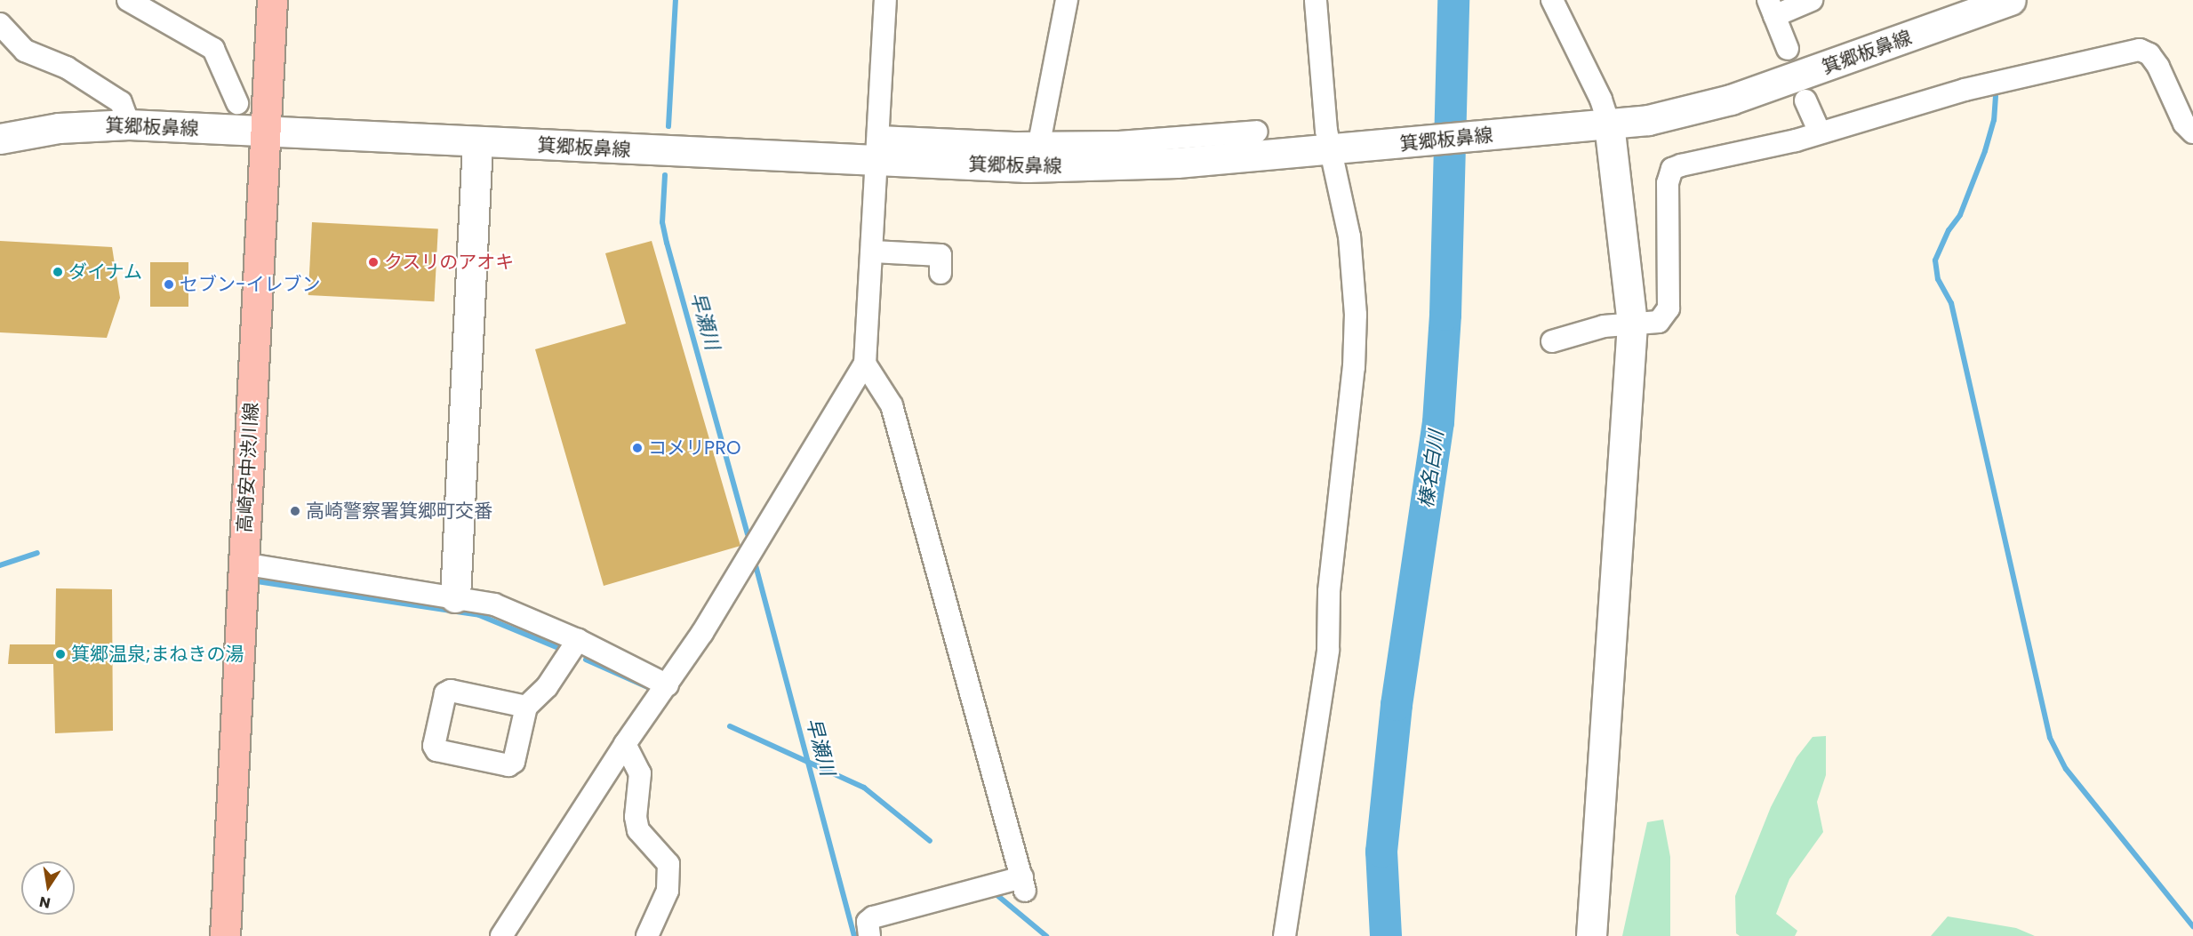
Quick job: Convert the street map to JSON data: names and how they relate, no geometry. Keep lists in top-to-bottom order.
{
  "streets": {
    "main road": ["箕郷板鼻線", "高崎安中渋川線"]
  },
  "crossings": [
    ["箕郷板鼻線", "高崎安中渋川線"]
  ],
  "water": ["早瀬川", "榛名白川"],
  "places": [
    "クスリのアオキ",
    "ダイナム",
    "セブン-イレブン",
    "コメリPRO",
    "高崎警察署箕郷町交番",
    "箕郷温泉;まねきの湯"
  ],
  "north": "bottom"
}
